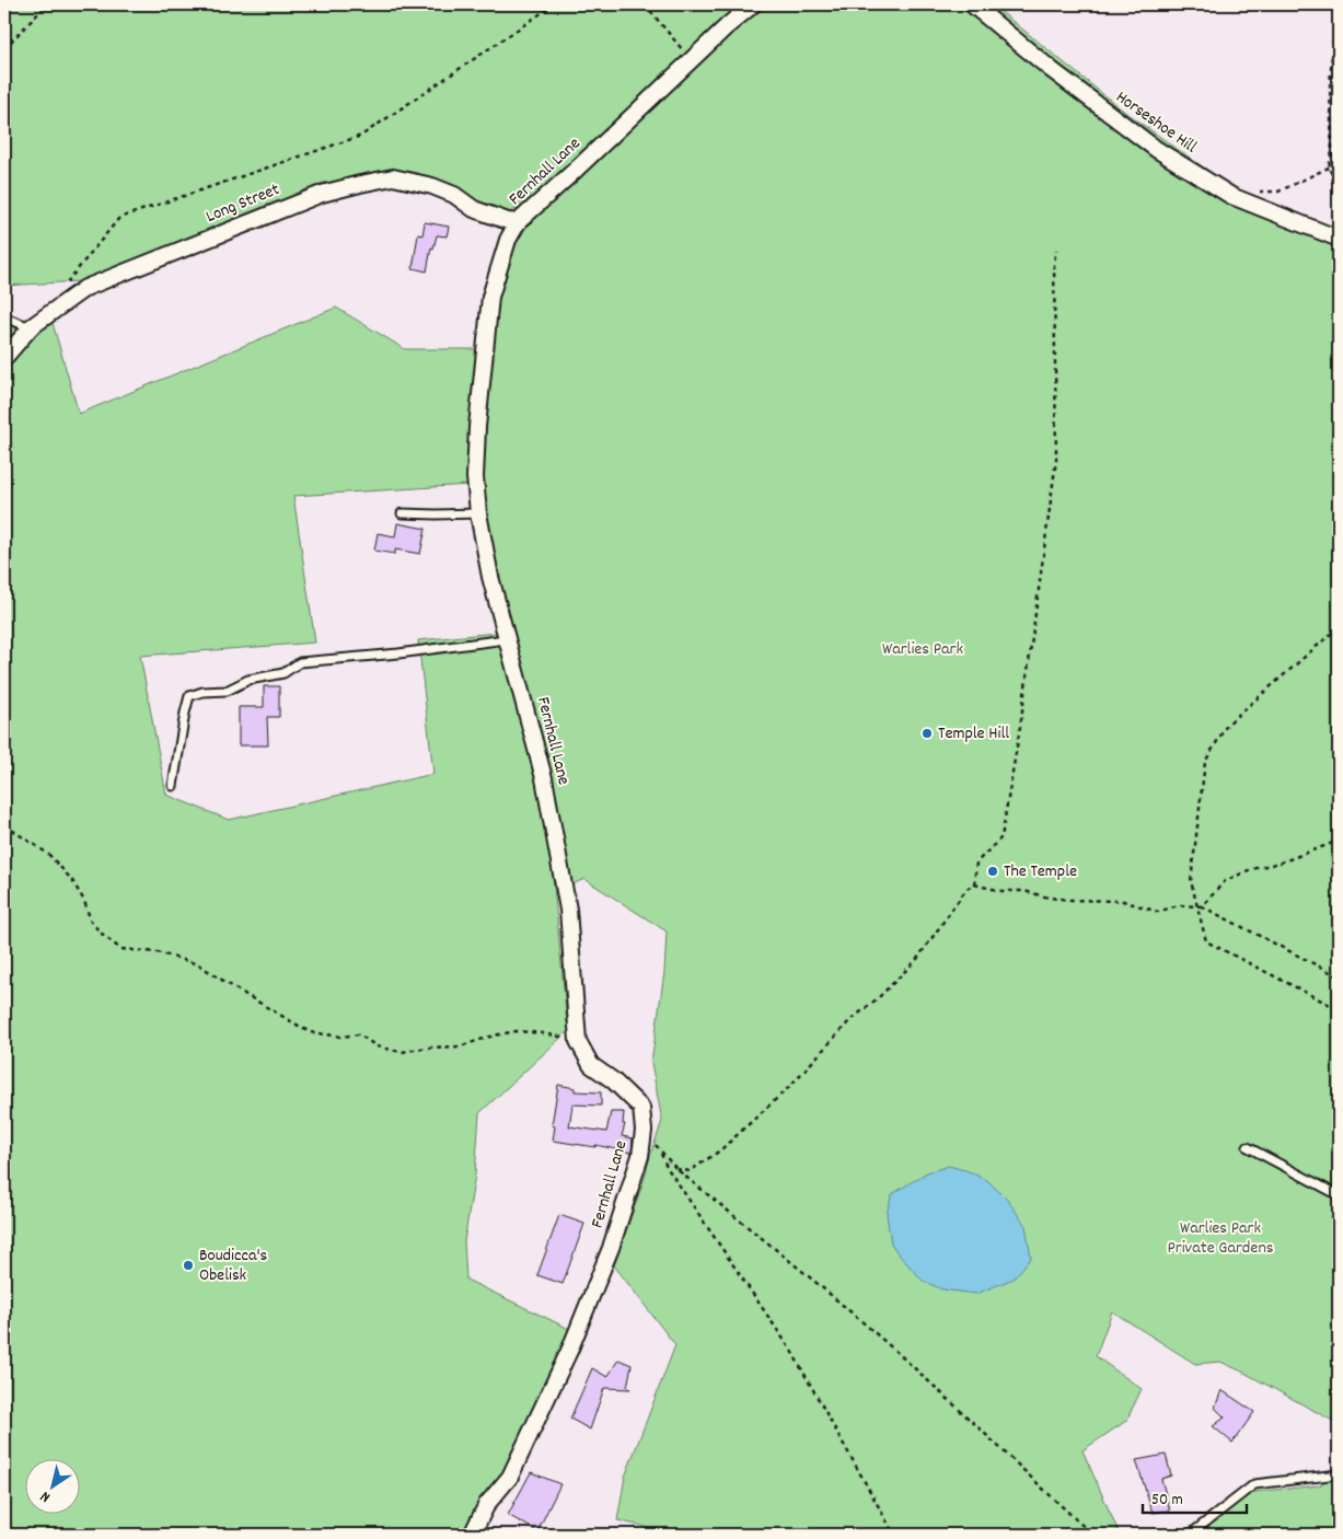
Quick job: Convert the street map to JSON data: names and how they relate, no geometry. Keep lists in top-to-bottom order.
{
  "streets": {
    "street": ["Horseshoe Hill", "Fernhall Lane", "Long Street"]
  },
  "crossings": [
    ["Fernhall Lane", "Long Street"]
  ],
  "parks": ["Warlies Park", "Warlies Park Private Gardens"],
  "places": ["Temple Hill", "The Temple", "Boudicca's Obelisk"],
  "scale_bar": "50 m",
  "north": "bottom left"
}
